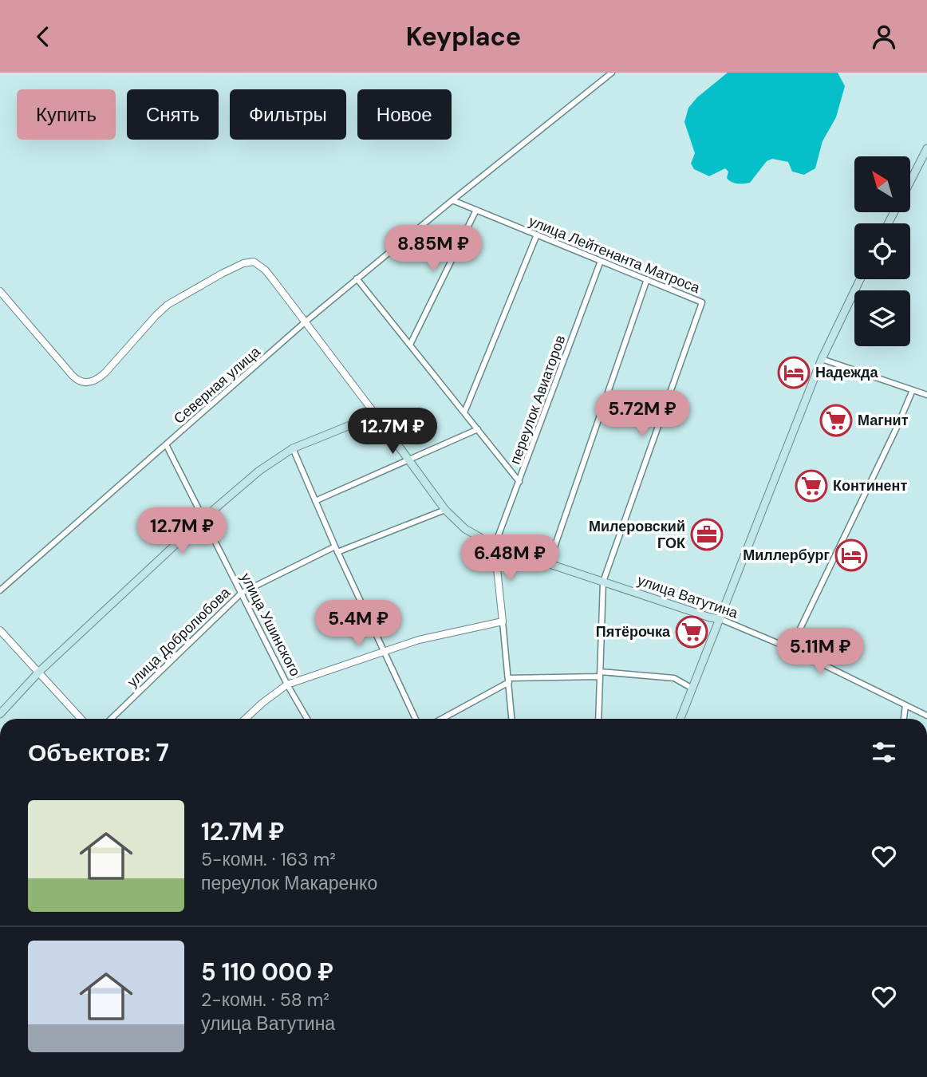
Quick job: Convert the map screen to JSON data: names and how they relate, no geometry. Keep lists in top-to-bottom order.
{
  "streets": {
    "main road": ["улица Ватутина"],
    "street": [
      "улица Лейтенанта Матроса",
      "Северная улица",
      "переулок Авиаторов",
      "улица Ушинского",
      "улица Добролюбова"
    ]
  },
  "crossings": [
    ["улица Лейтенанта Матроса", "Северная улица"],
    ["улица Лейтенанта Матроса", "переулок Авиаторов"],
    ["улица Лейтенанта Матроса", "улица Ватутина"],
    ["Северная улица", "улица Ушинского"],
    ["переулок Авиаторов", "улица Ватутина"],
    ["улица Ватутина", "улица Добролюбова"],
    ["улица Ушинского", "улица Добролюбова"]
  ],
  "places": {
    "hotel": ["Надежда", "Миллербург"],
    "supermarket": ["Магнит", "Континент", "Пятёрочка"],
    "office": ["Милеровский ГОК"]
  },
  "north": "top left",
  "page": {
    "header": "Keyplace",
    "chip": [
      "Купить",
      "Снять",
      "Фильтры",
      "Новое"
    ],
    "price": [
      "8.85M ₽",
      "5.72M ₽",
      "12.7M ₽",
      "12.7M ₽",
      "6.48M ₽",
      "5.4M ₽",
      "5.11M ₽"
    ],
    "heading": "Объектов: 7",
    "list": [
      {
        "name": "12.7M ₽",
        "note": "5-комн. · 163 m² · переулок Макаренко"
      },
      {
        "name": "5 110 000 ₽",
        "note": "2-комн. · 58 m² · улица Ватутина"
      }
    ]
  }
}
